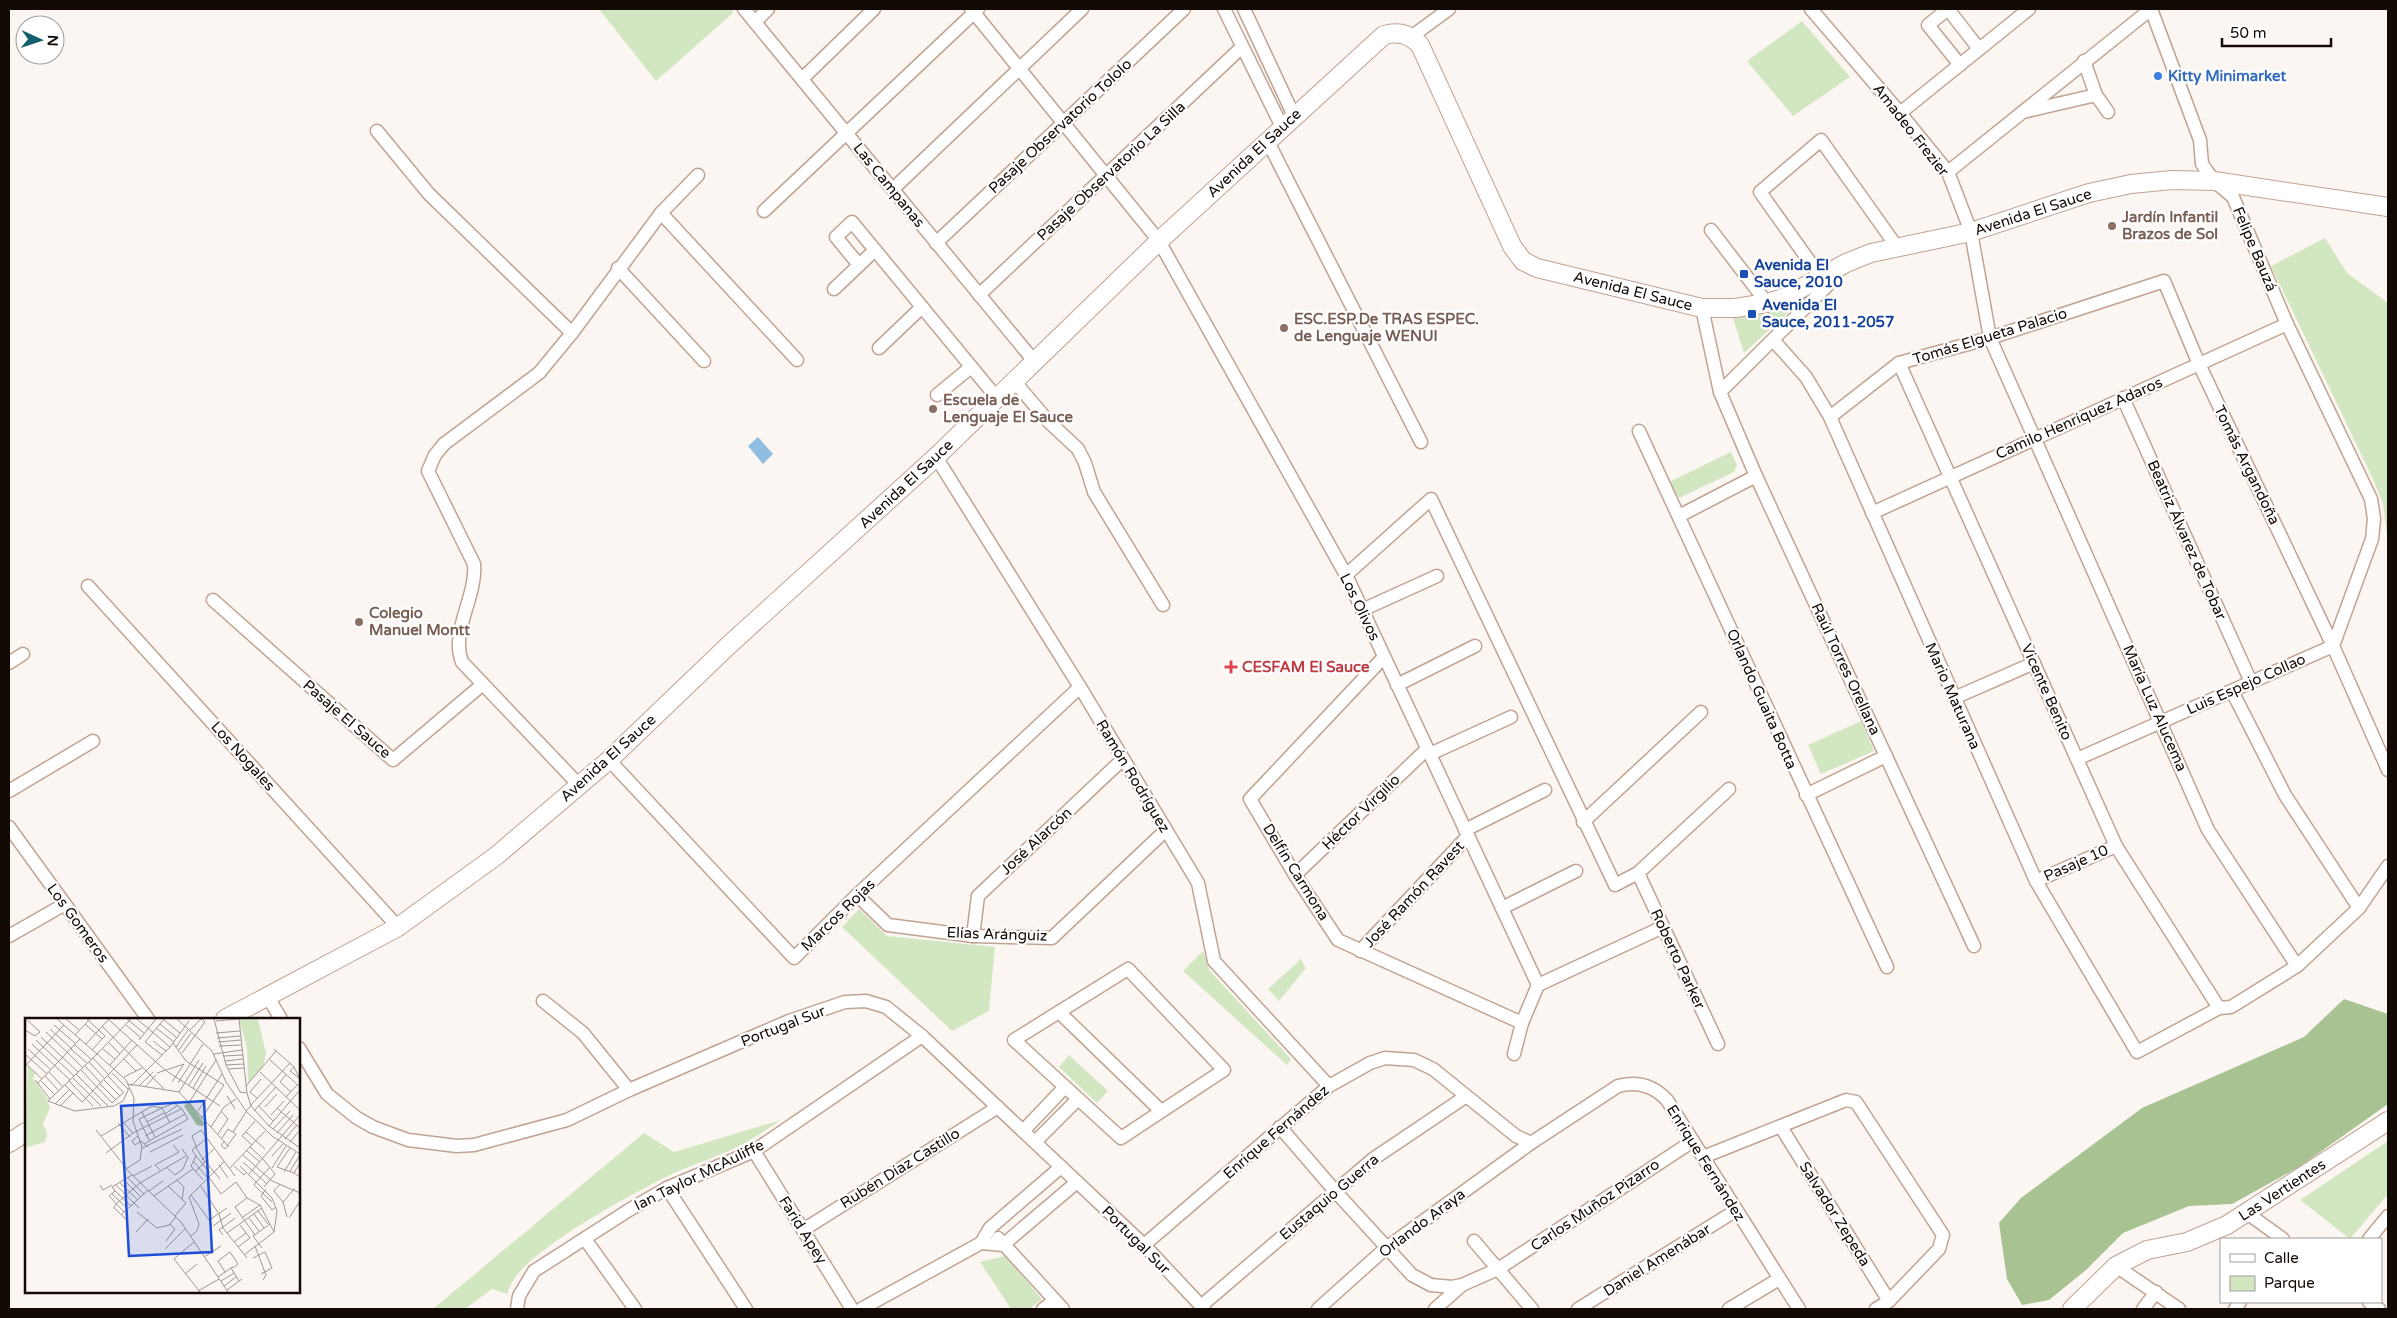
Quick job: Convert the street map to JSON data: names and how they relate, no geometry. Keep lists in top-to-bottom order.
{
  "streets": {
    "street": [
      "Pasaje Observatorio Tololo",
      "Amadeo Frezier",
      "Avenida El Sauce",
      "Pasaje Observatorio La Silla",
      "Las Campanas",
      "Felipe Bauzá",
      "Tomás Elgueta Palacio",
      "Camilo Henríquez Adaros",
      "Tomás Argandoña",
      "Beatriz Álvarez de Tobar",
      "Los Olivos",
      "Raúl Torres Orellana",
      "Luis Espejo Collao",
      "Vicente Benito",
      "Mario Maturana",
      "Orlando Guaita Botta",
      "María Luz Alucema",
      "Pasaje El Sauce",
      "Los Nogales",
      "Ramón Rodríguez",
      "Héctor Virgilio",
      "José Alarcón",
      "Pasaje 10",
      "Delfín Carmona",
      "José Ramón Ravest",
      "Marcos Rojas",
      "Los Gomeros",
      "Elías Aránguiz",
      "Roberto Parker",
      "Portugal Sur",
      "Enrique Fernández",
      "Rubén Díaz Castillo",
      "Ian Taylor McAuliffe",
      "Las Vertientes",
      "Eustaquio Guerra",
      "Carlos Muñoz Pizarro",
      "Salvador Zepeda",
      "Orlando Araya",
      "Farid Apey",
      "Daniel Amenábar"
    ]
  },
  "crossings": [
    ["Pasaje Observatorio Tololo", "Las Campanas"],
    ["Pasaje Observatorio Tololo", "Los Olivos"],
    ["Amadeo Frezier", "Avenida El Sauce"],
    ["Amadeo Frezier", "Tomás Elgueta Palacio"],
    ["Amadeo Frezier", "Camilo Henríquez Adaros"],
    ["Amadeo Frezier", "María Luz Alucema"],
    ["Avenida El Sauce", "Las Campanas"],
    ["Avenida El Sauce", "Felipe Bauzá"],
    ["Avenida El Sauce", "Los Olivos"],
    ["Avenida El Sauce", "Raúl Torres Orellana"],
    ["Avenida El Sauce", "Los Nogales"],
    ["Avenida El Sauce", "Ramón Rodríguez"],
    ["Avenida El Sauce", "Marcos Rojas"],
    ["Pasaje Observatorio La Silla", "Las Campanas"],
    ["Pasaje Observatorio La Silla", "Los Olivos"],
    ["Felipe Bauzá", "Camilo Henríquez Adaros"],
    ["Felipe Bauzá", "Tomás Argandoña"],
    ["Felipe Bauzá", "Luis Espejo Collao"],
    ["Tomás Elgueta Palacio", "Tomás Argandoña"],
    ["Tomás Elgueta Palacio", "Vicente Benito"],
    ["Tomás Elgueta Palacio", "Mario Maturana"],
    ["Camilo Henríquez Adaros", "Tomás Argandoña"],
    ["Camilo Henríquez Adaros", "Beatriz Álvarez de Tobar"],
    ["Camilo Henríquez Adaros", "Vicente Benito"],
    ["Camilo Henríquez Adaros", "Mario Maturana"],
    ["Camilo Henríquez Adaros", "María Luz Alucema"],
    ["Tomás Argandoña", "Luis Espejo Collao"],
    ["Beatriz Álvarez de Tobar", "Luis Espejo Collao"],
    ["Los Olivos", "Héctor Virgilio"],
    ["Los Olivos", "Delfín Carmona"],
    ["Los Olivos", "José Ramón Ravest"],
    ["Luis Espejo Collao", "Vicente Benito"],
    ["Luis Espejo Collao", "María Luz Alucema"],
    ["Vicente Benito", "Mario Maturana"],
    ["Vicente Benito", "Pasaje 10"],
    ["Mario Maturana", "Pasaje 10"],
    ["Ramón Rodríguez", "José Alarcón"],
    ["Ramón Rodríguez", "Marcos Rojas"],
    ["Ramón Rodríguez", "Elías Aránguiz"],
    ["Ramón Rodríguez", "Enrique Fernández"],
    ["Héctor Virgilio", "Delfín Carmona"],
    ["José Alarcón", "Elías Aránguiz"],
    ["Delfín Carmona", "José Ramón Ravest"],
    ["Marcos Rojas", "Elías Aránguiz"],
    ["Portugal Sur", "Enrique Fernández"],
    ["Portugal Sur", "Rubén Díaz Castillo"],
    ["Portugal Sur", "Ian Taylor McAuliffe"],
    ["Portugal Sur", "Eustaquio Guerra"],
    ["Enrique Fernández", "Eustaquio Guerra"],
    ["Enrique Fernández", "Carlos Muñoz Pizarro"],
    ["Enrique Fernández", "Orlando Araya"],
    ["Enrique Fernández", "Daniel Amenábar"],
    ["Rubén Díaz Castillo", "Farid Apey"],
    ["Ian Taylor McAuliffe", "Farid Apey"]
  ],
  "places": {
    "other": [
      "Kitty Minimarket",
      "Jardín Infantil Brazos de Sol",
      "ESC.ESP.De TRAS ESPEC. de Lenguaje WENUI",
      "Escuela de Lenguaje El Sauce",
      "Colegio Manuel Montt"
    ],
    "transit": ["Avenida El Sauce, 2010", "Avenida El Sauce, 2011-2057"],
    "health": ["CESFAM El Sauce"]
  },
  "legend": ["Calle", "Parque"],
  "scale_bar": "50 m",
  "north": "right"
}
